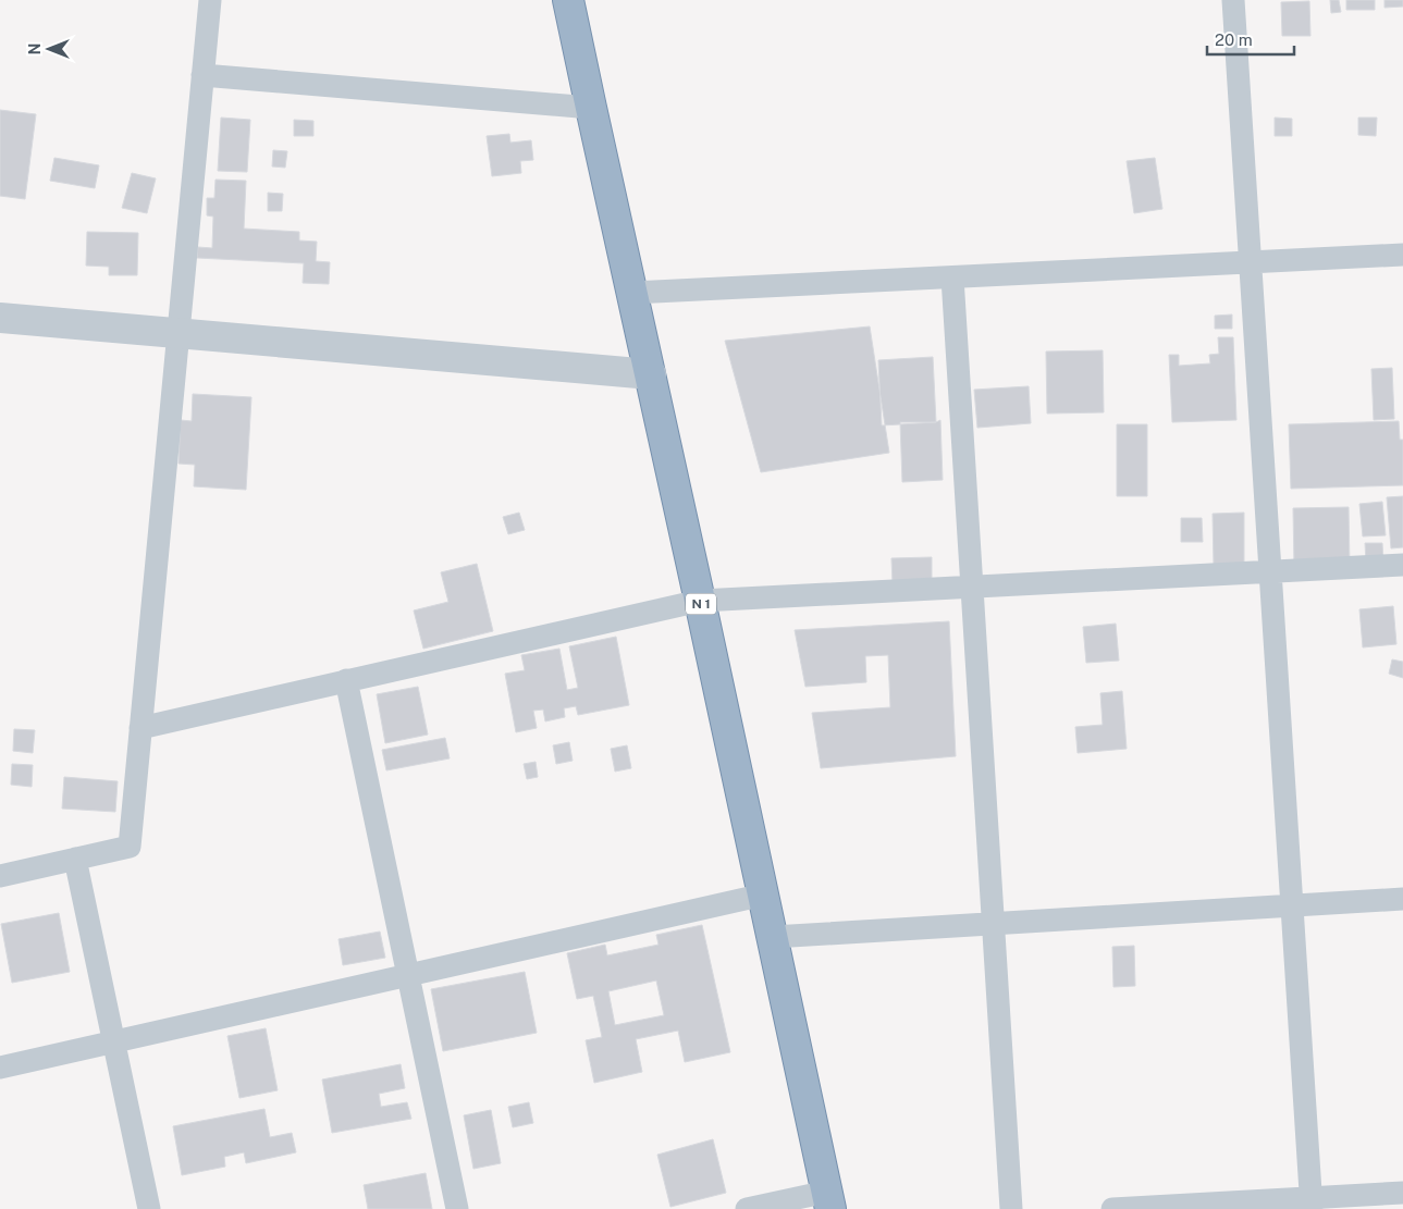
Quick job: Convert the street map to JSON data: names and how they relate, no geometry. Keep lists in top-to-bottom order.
{
  "streets": {
    "highway": ["N 1"]
  },
  "scale_bar": "20 m",
  "north": "left"
}
